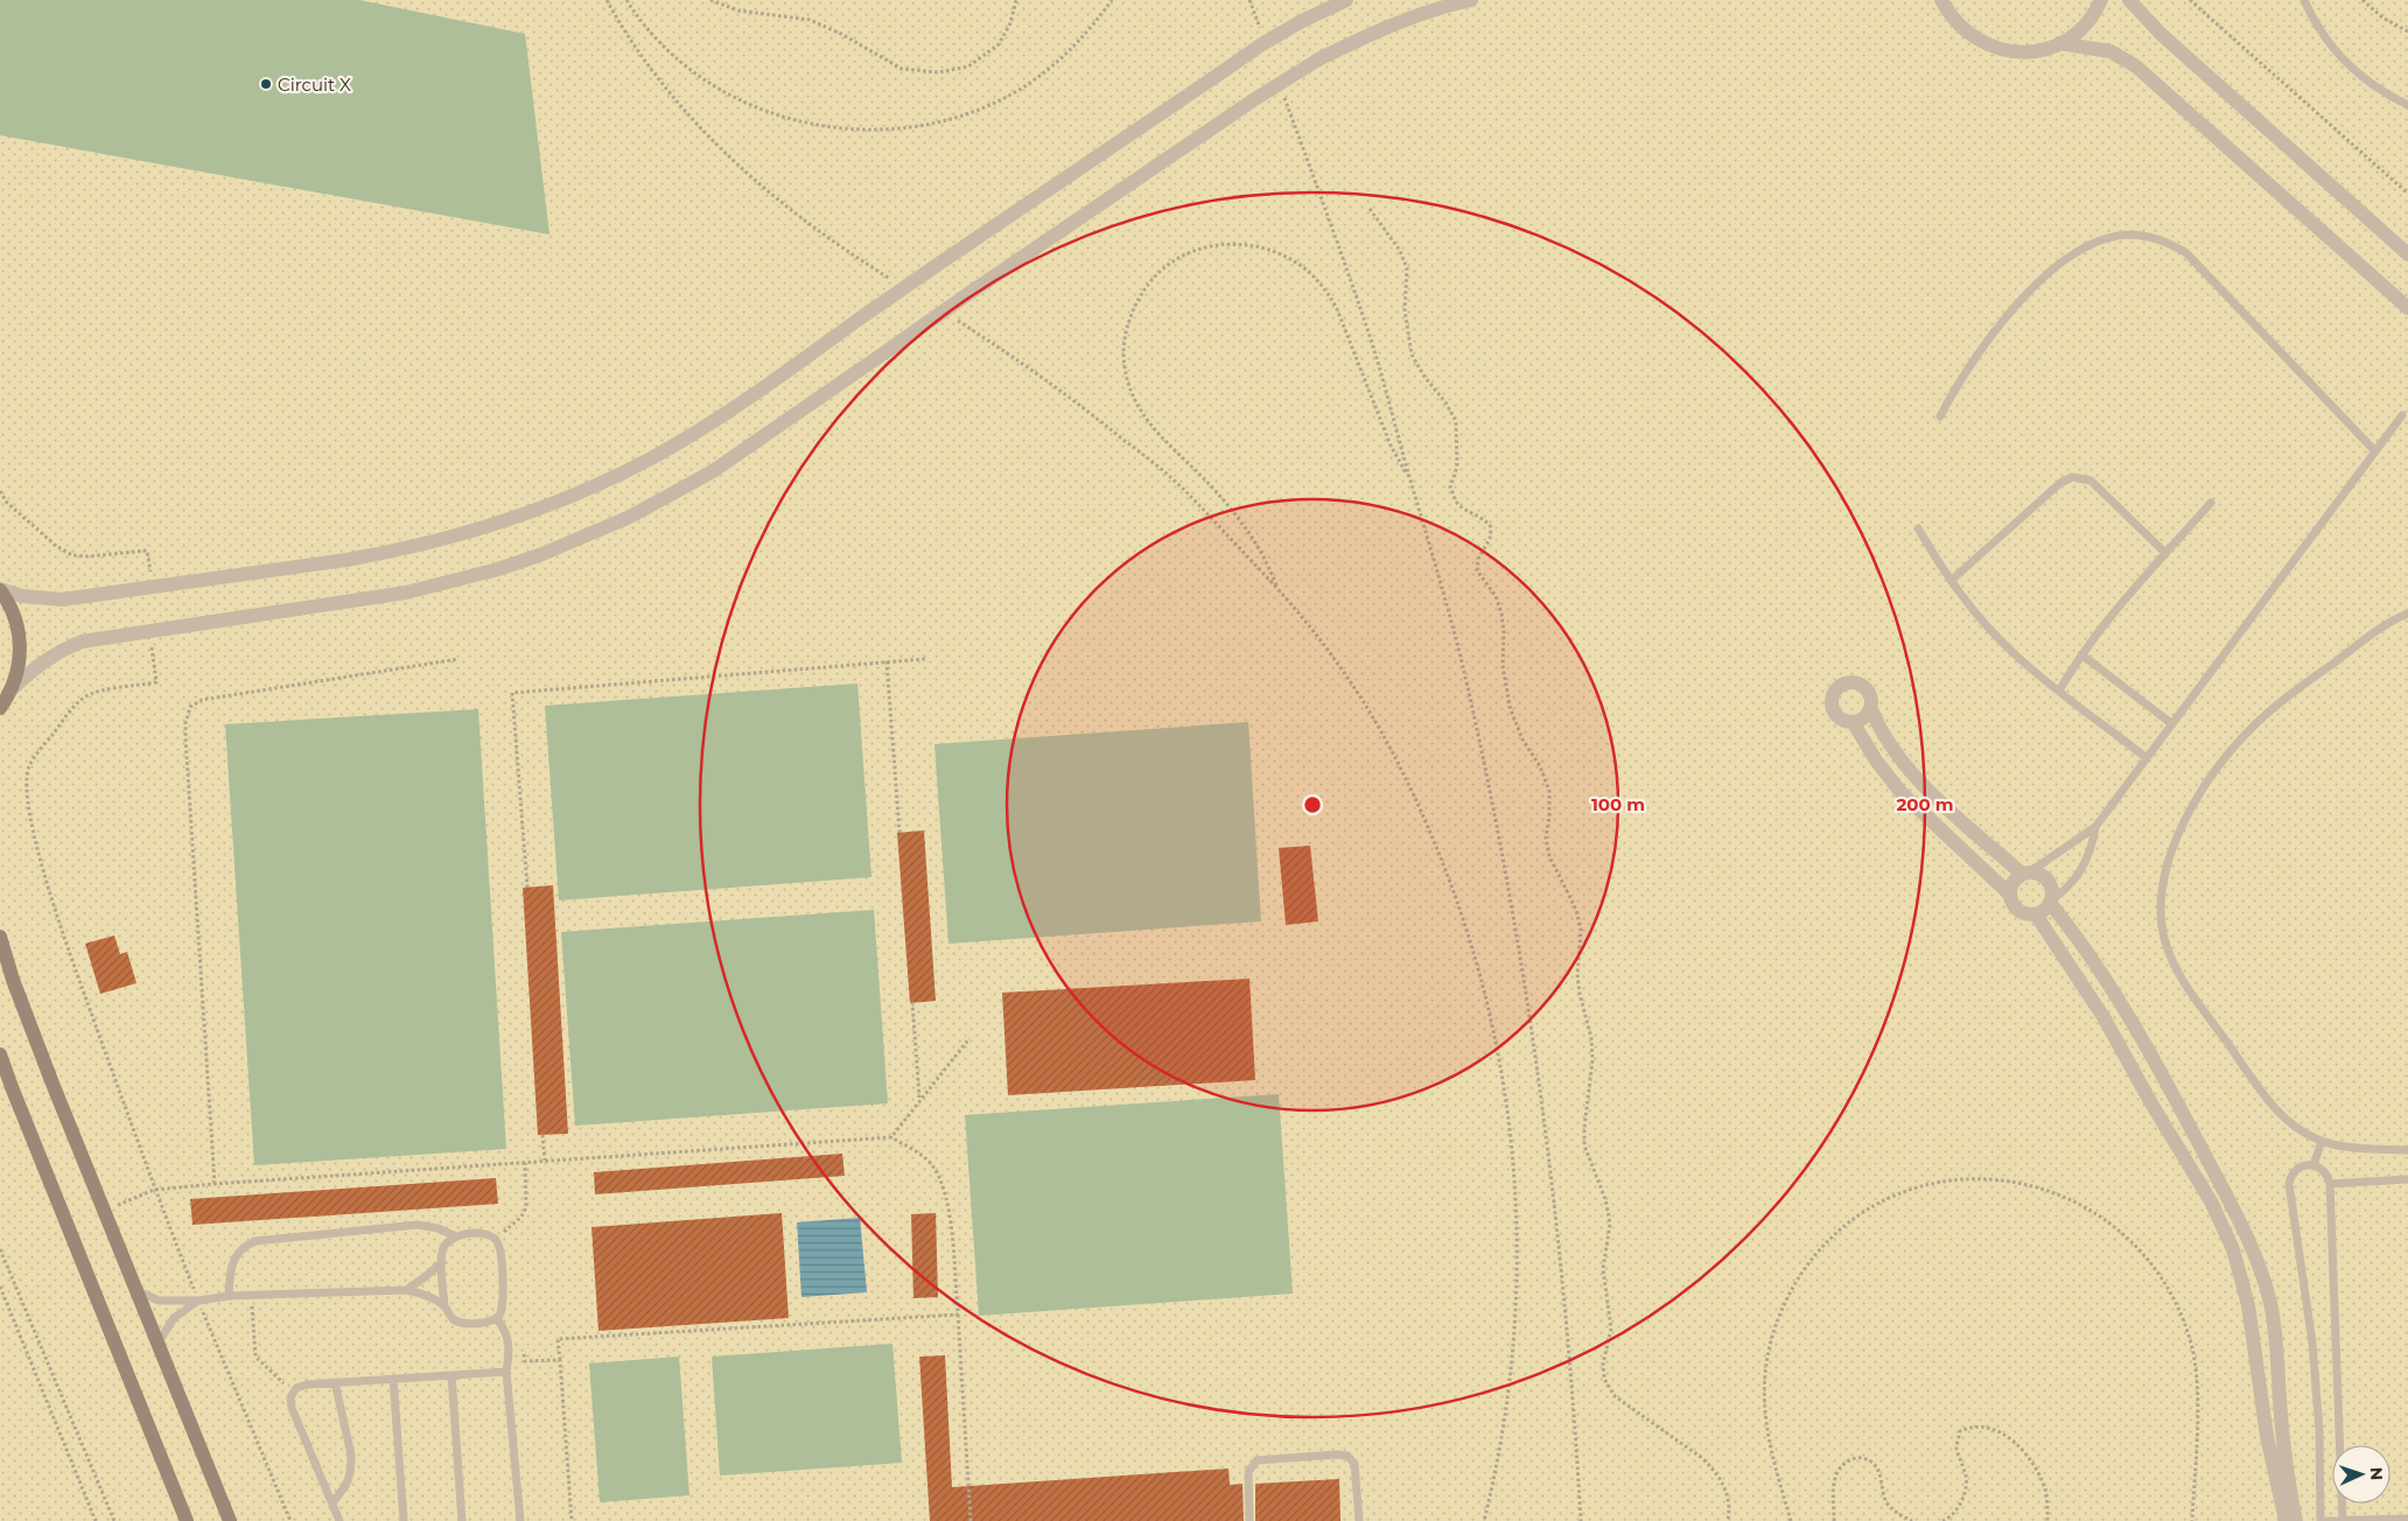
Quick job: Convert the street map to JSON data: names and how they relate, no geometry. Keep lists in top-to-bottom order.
{
  "places": ["Circuit X"],
  "north": "right",
  "rings": ["100 m", "200 m"]
}
